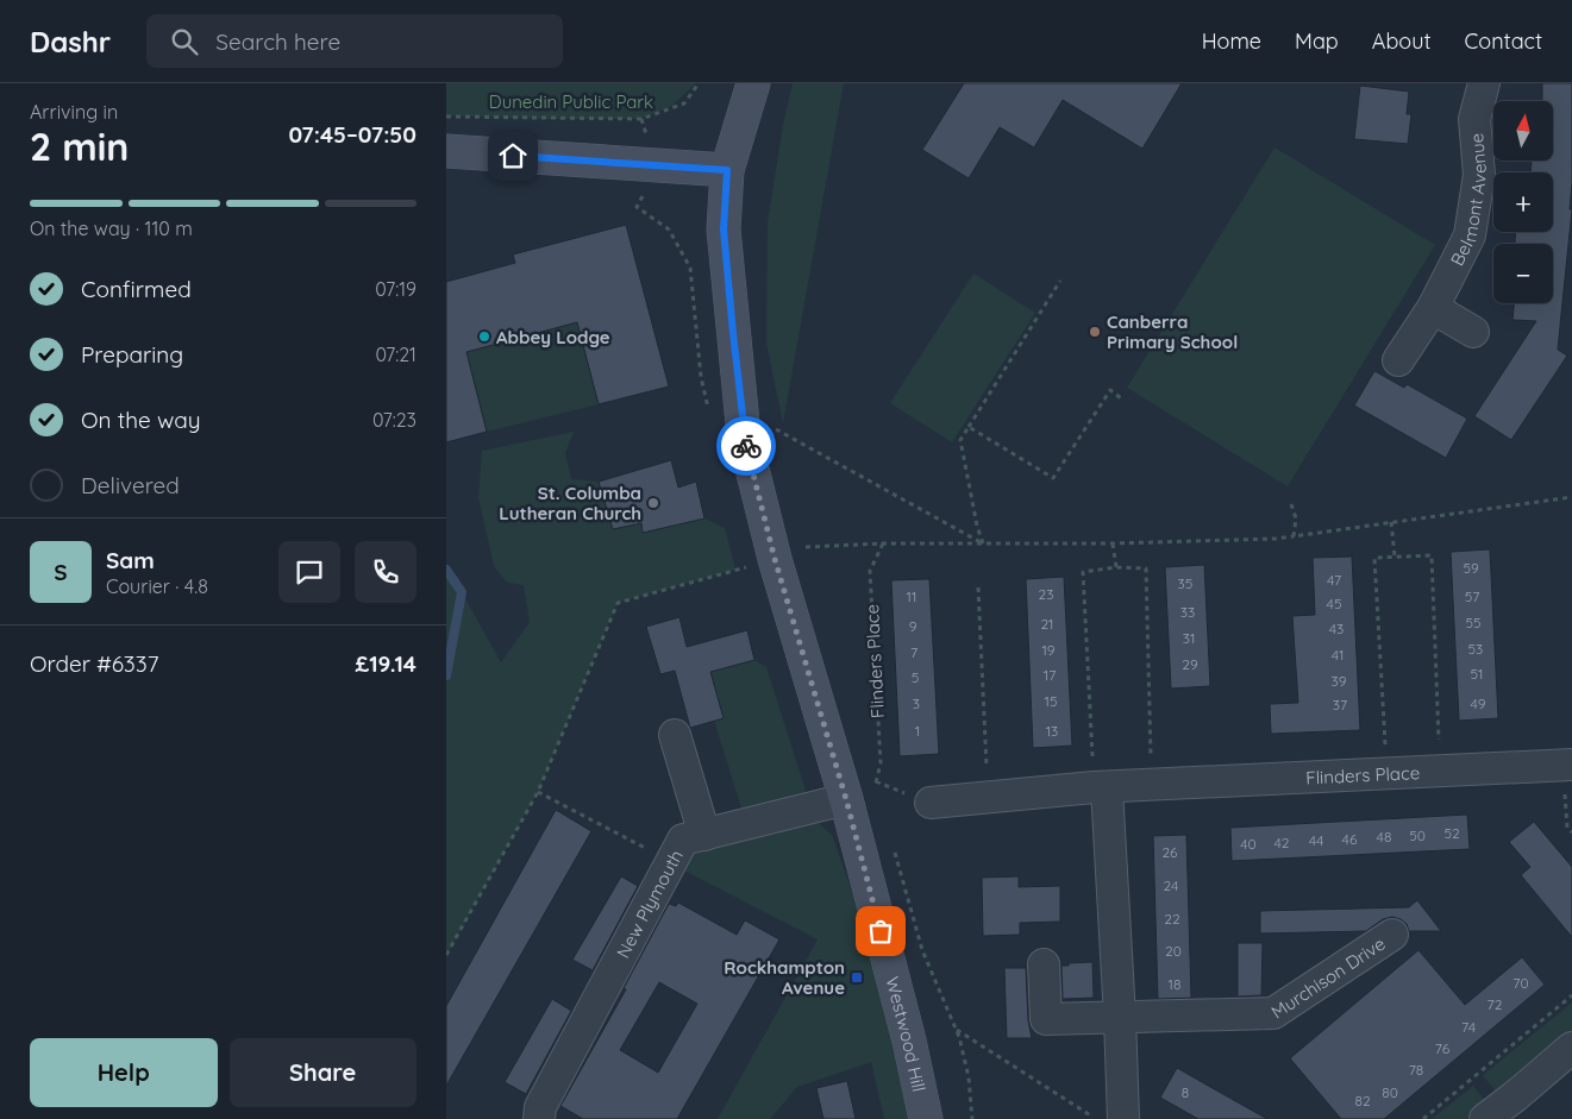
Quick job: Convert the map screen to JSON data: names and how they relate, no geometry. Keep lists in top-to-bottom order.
{
  "streets": {
    "street": [
      "Belmont Avenue",
      "Flinders Place",
      "New Plymouth",
      "Murchison Drive",
      "Westwood Hill"
    ]
  },
  "crossings": [
    ["New Plymouth", "Westwood Hill"]
  ],
  "parks": ["Dunedin Public Park"],
  "places": {
    "other": ["Canberra Primary School", "Abbey Lodge", "St. Columba Lutheran Church"],
    "transit": ["Rockhampton Avenue"]
  },
  "house_numbers": [
    "59",
    "47",
    "35",
    "23",
    "11",
    "57",
    "45",
    "33",
    "55",
    "21",
    "9",
    "43",
    "31",
    "53",
    "19",
    "7",
    "41",
    "29",
    "51",
    "17",
    "5",
    "39",
    "15",
    "3",
    "49",
    "37",
    "1",
    "13",
    "52",
    "50",
    "48",
    "46",
    "44",
    "42",
    "40",
    "26",
    "24",
    "22",
    "20",
    "70",
    "18",
    "72",
    "74",
    "76",
    "78",
    "8",
    "80",
    "82"
  ],
  "north": "top",
  "page": {
    "header": "Dashr",
    "search": "Search here",
    "nav": [
      "Home",
      "Map",
      "About",
      "Contact"
    ],
    "heading": ["2 min", "Arriving in", "07:45–07:50"],
    "panel": [
      "Sam",
      "Courier · 4.8",
      "Order #6337",
      "£19.14"
    ],
    "map_buttons": ["+", "−"],
    "bar": "On the way · 110 m",
    "list": [
      ["Confirmed", "07:19"],
      ["Preparing", "07:21"],
      ["On the way", "07:23"],
      "Delivered"
    ],
    "round": "S",
    "buttons": ["Help", "Share"]
  }
}
